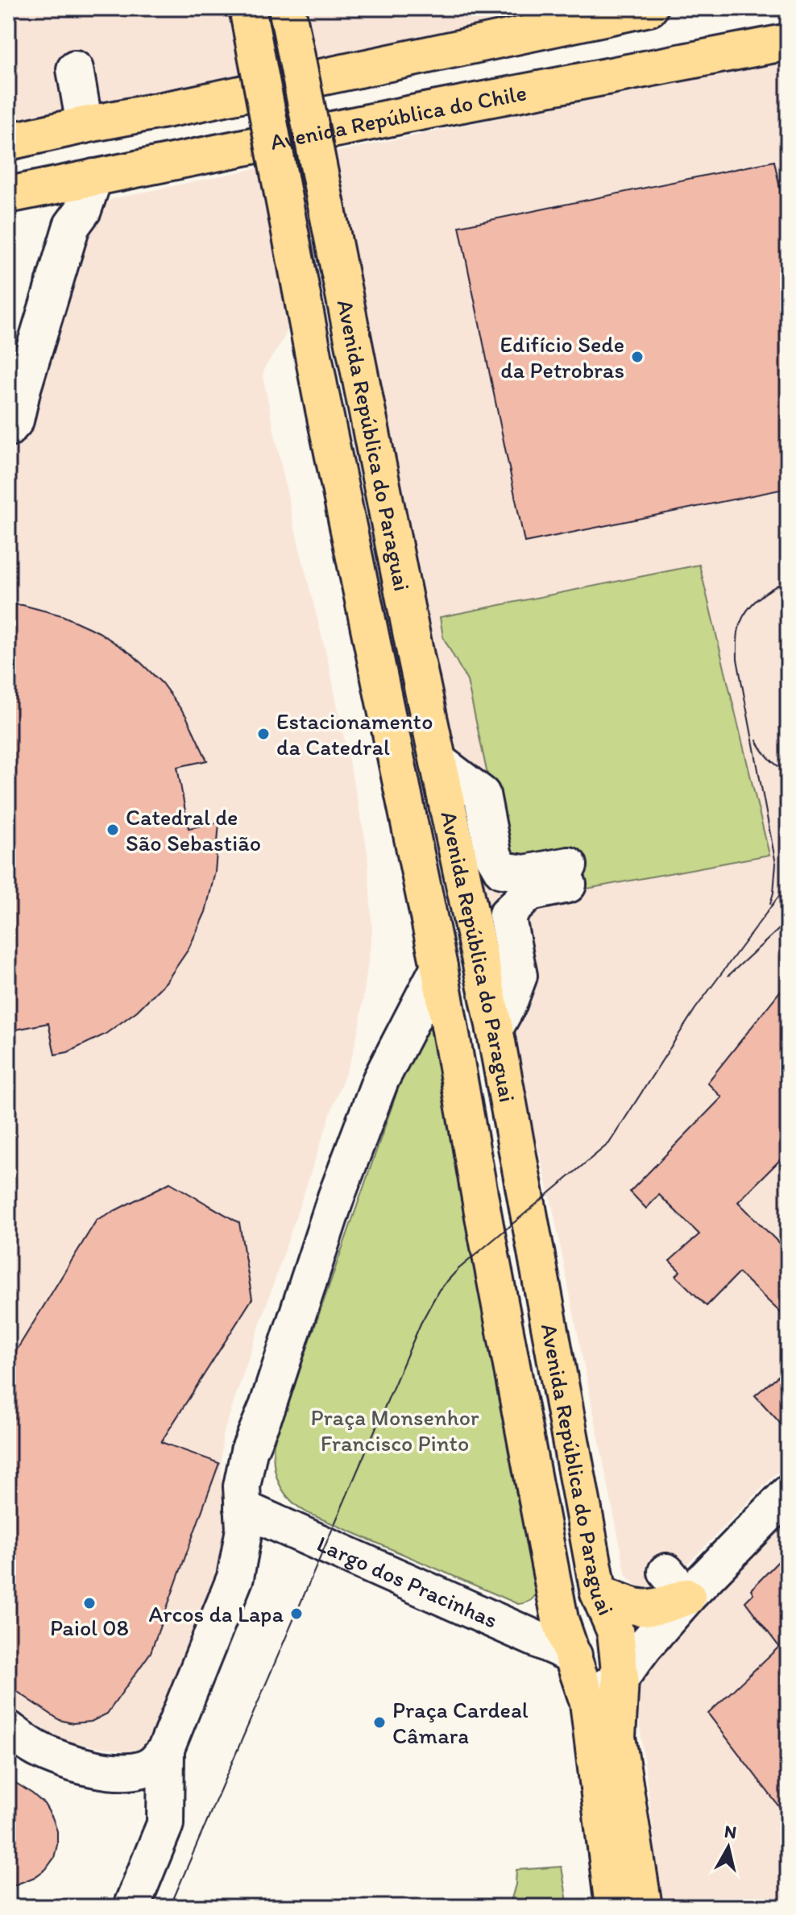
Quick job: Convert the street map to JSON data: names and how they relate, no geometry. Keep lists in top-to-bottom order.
{
  "streets": {
    "main road": ["Avenida República do Chile", "Avenida República do Paraguai"],
    "street": ["Largo dos Pracinhas"]
  },
  "crossings": [
    ["Avenida República do Paraguai", "Largo dos Pracinhas"]
  ],
  "parks": ["Praça Monsenhor Francisco Pinto"],
  "places": [
    "Edifício Sede da Petrobras",
    "Estacionamento da Catedral",
    "Catedral de São Sebastião",
    "Paiol 08",
    "Arcos da Lapa",
    "Praça Cardeal Câmara"
  ],
  "north": "top"
}
